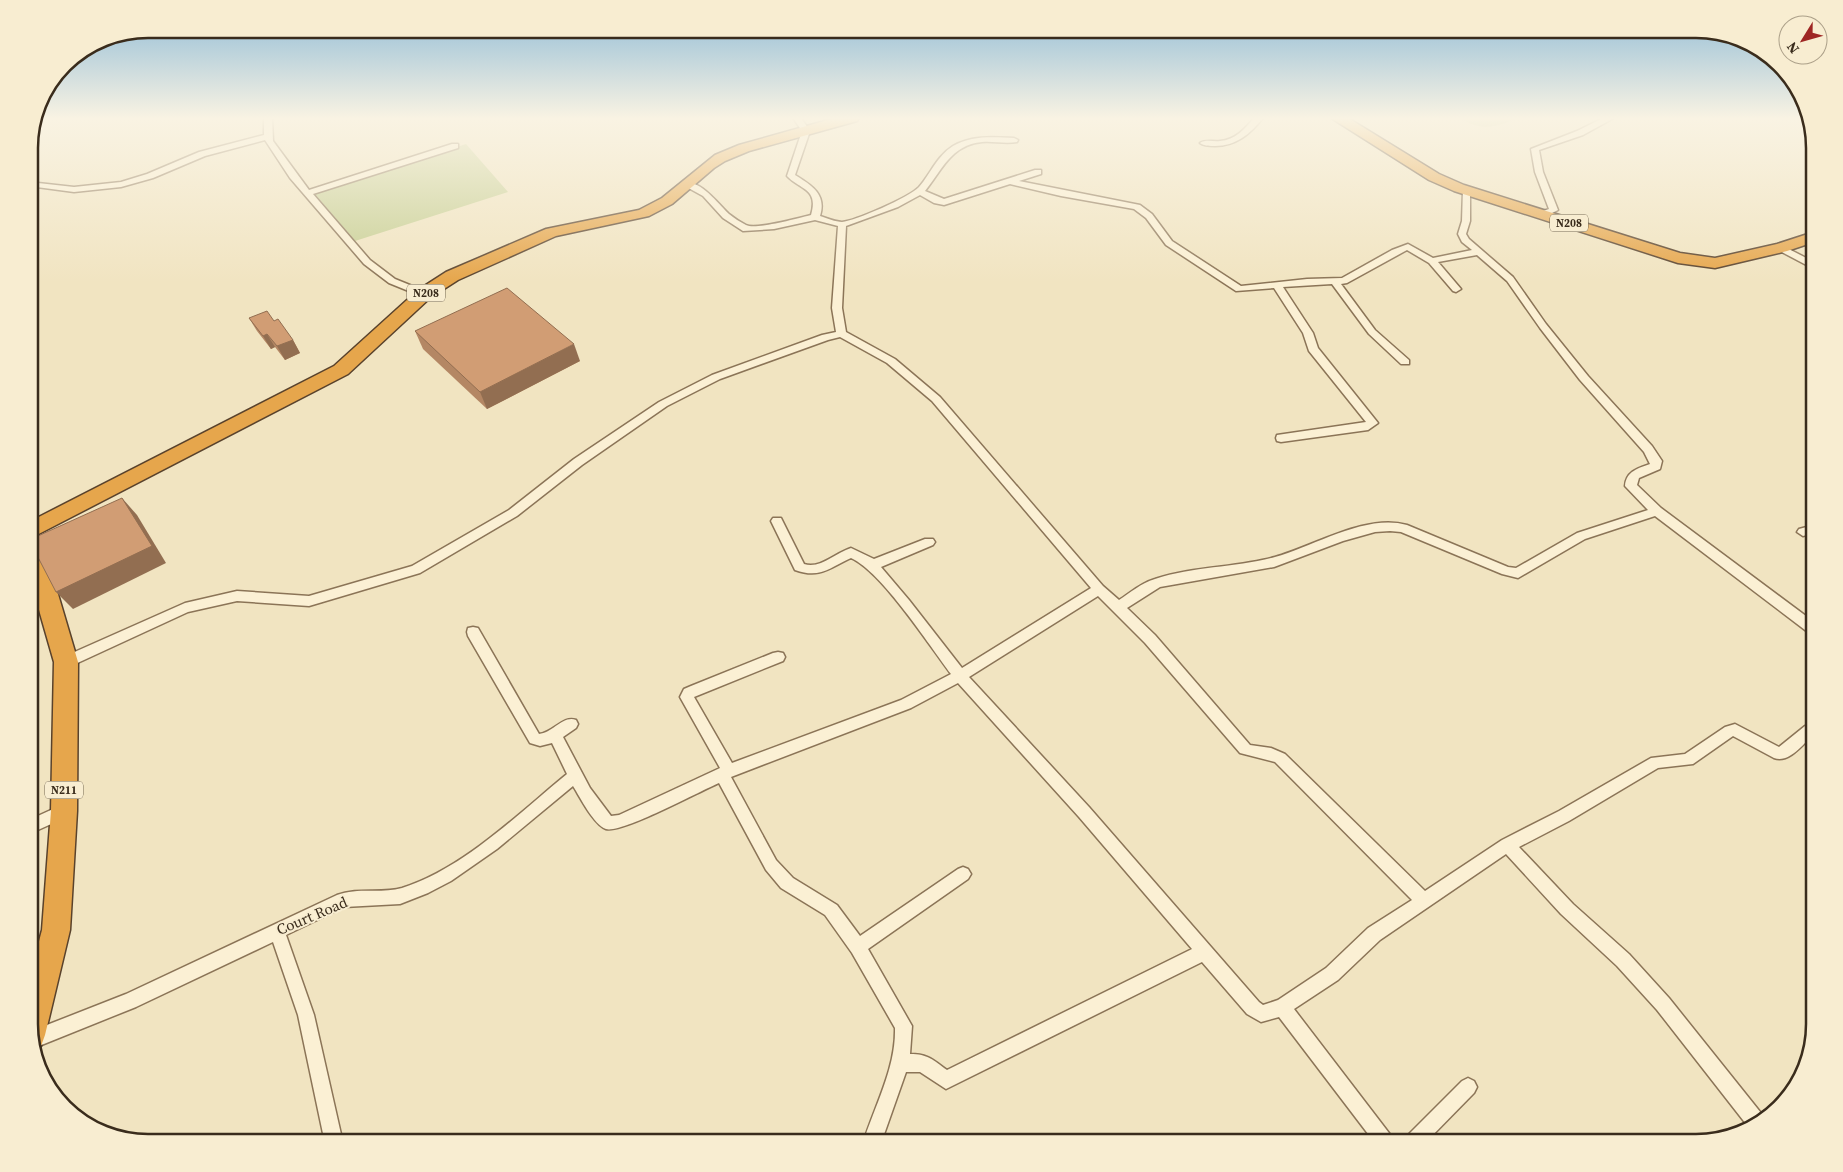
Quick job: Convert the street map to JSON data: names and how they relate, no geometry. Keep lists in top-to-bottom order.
{
  "streets": {
    "highway": ["N208", "N211"],
    "street": ["Court Road"]
  },
  "north": "bottom left"
}
